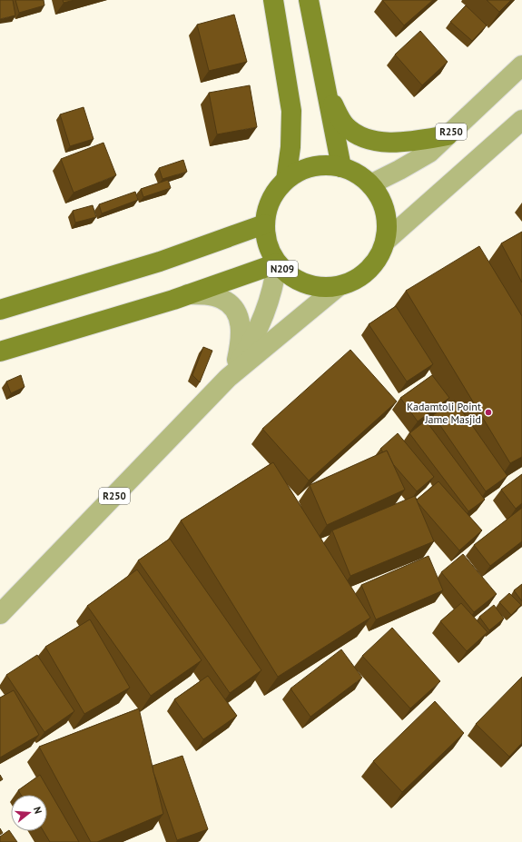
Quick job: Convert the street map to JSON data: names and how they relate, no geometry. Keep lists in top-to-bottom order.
{
  "streets": {
    "highway": ["N209"],
    "main road": ["R250"]
  },
  "crossings": [
    ["R250", "N209"]
  ],
  "places": ["Kadamtoli Point Jame Masjid"],
  "north": "right"
}
